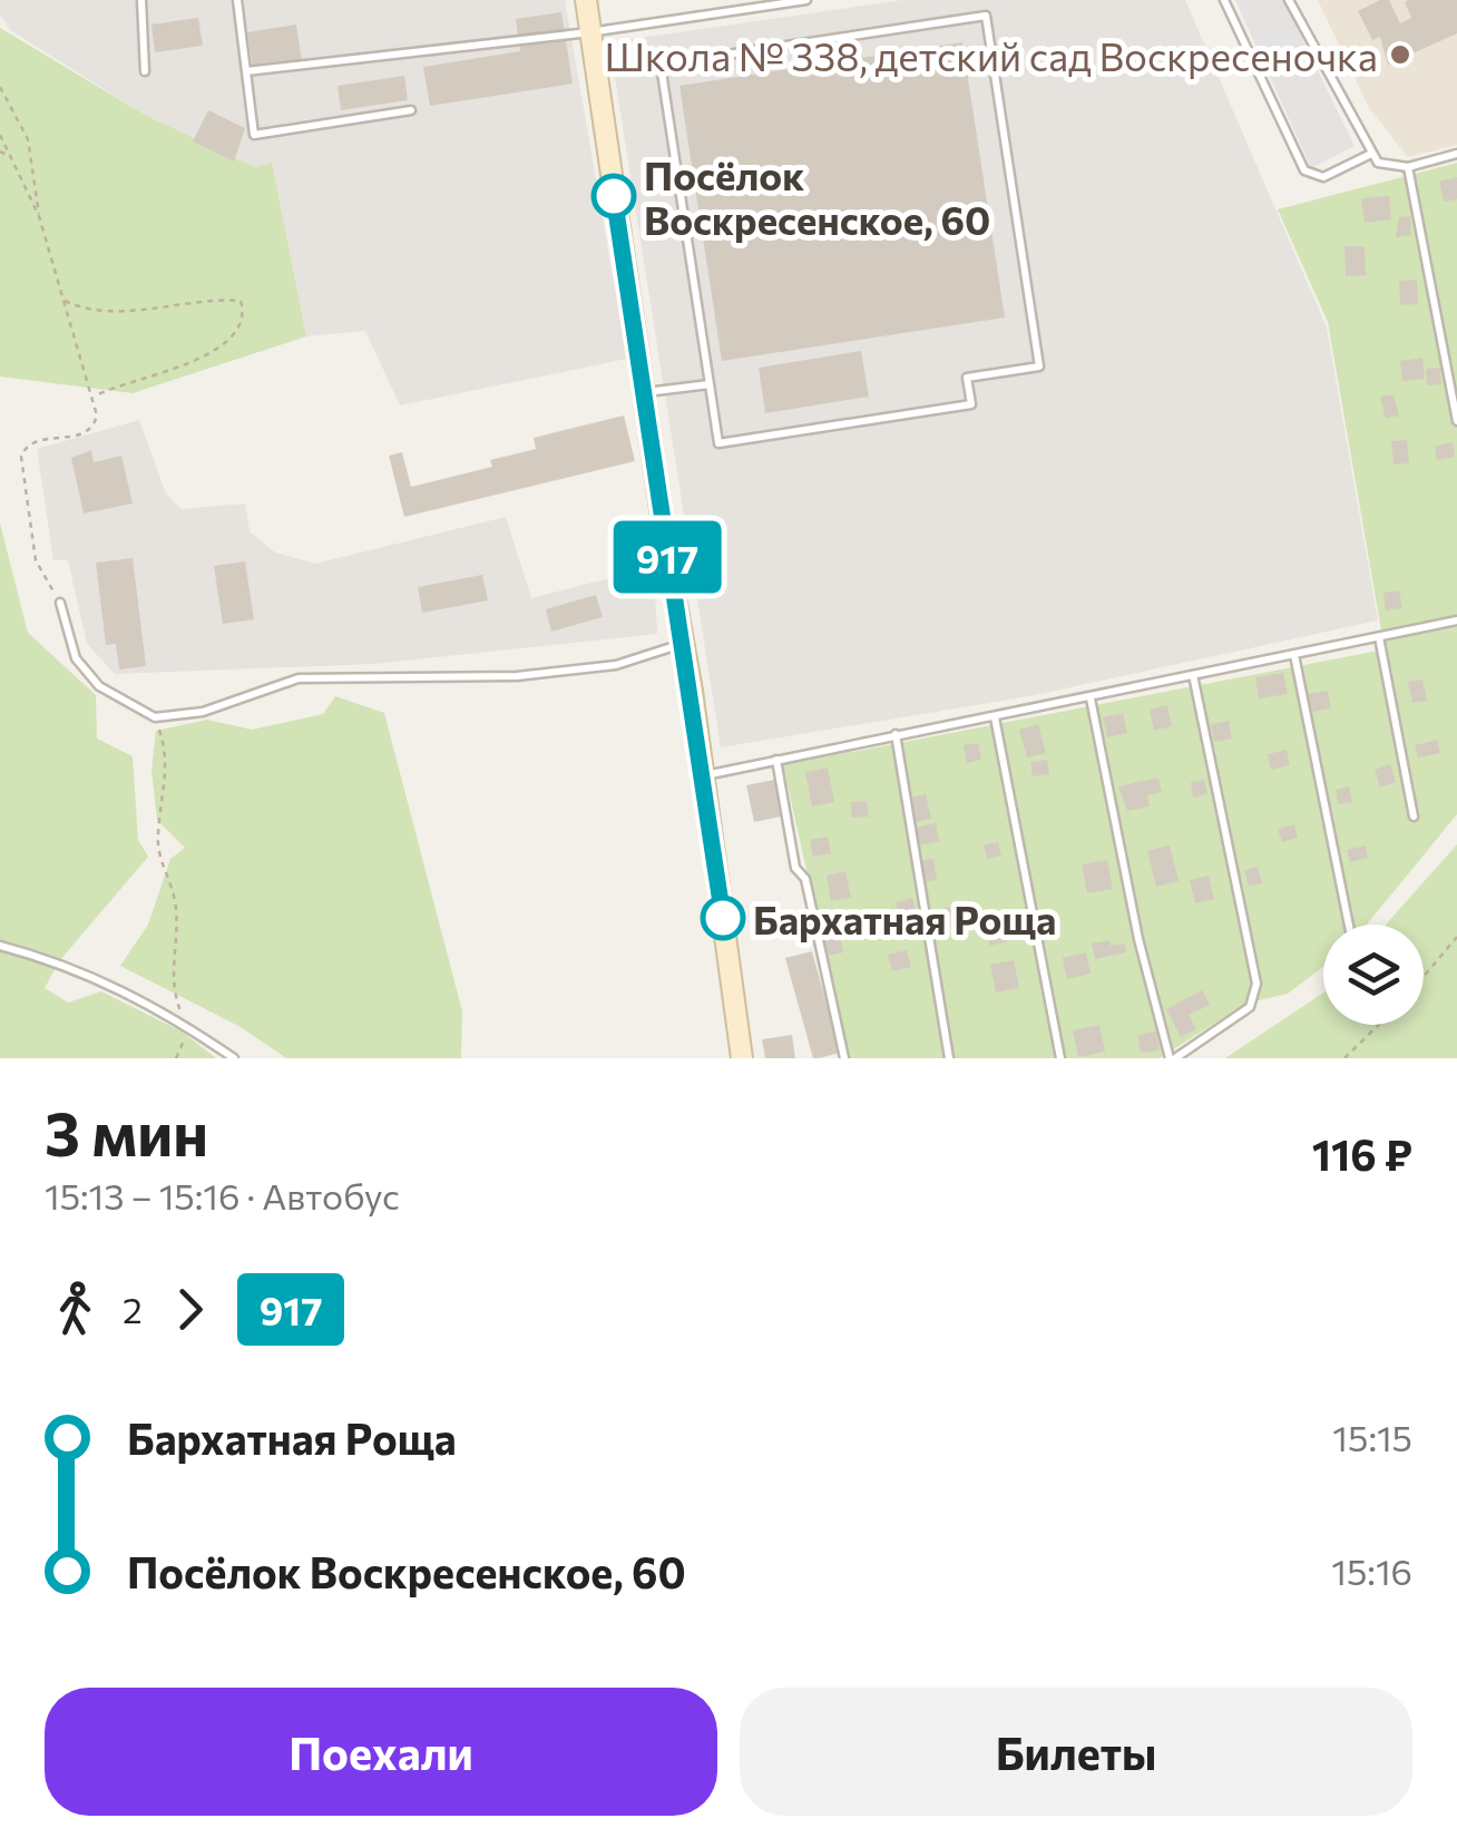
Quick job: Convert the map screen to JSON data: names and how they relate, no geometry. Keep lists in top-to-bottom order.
{
  "places": ["Школа № 338, детский сад Воскресеночка", "Посёлок Воскресенское, 60", "Бархатная Роща"],
  "lines": ["bus line 917"],
  "page": {
    "on_map": "917",
    "heading": ["3 мин", "15:13 – 15:16 · Автобус", "116 ₽"],
    "legs": ["2", "917"],
    "list": [
      {
        "name": "Бархатная Роща",
        "value": "15:15"
      },
      {
        "name": "Посёлок Воскресенское, 60",
        "value": "15:16"
      }
    ],
    "buttons": ["Поехали", "Билеты"]
  }
}
